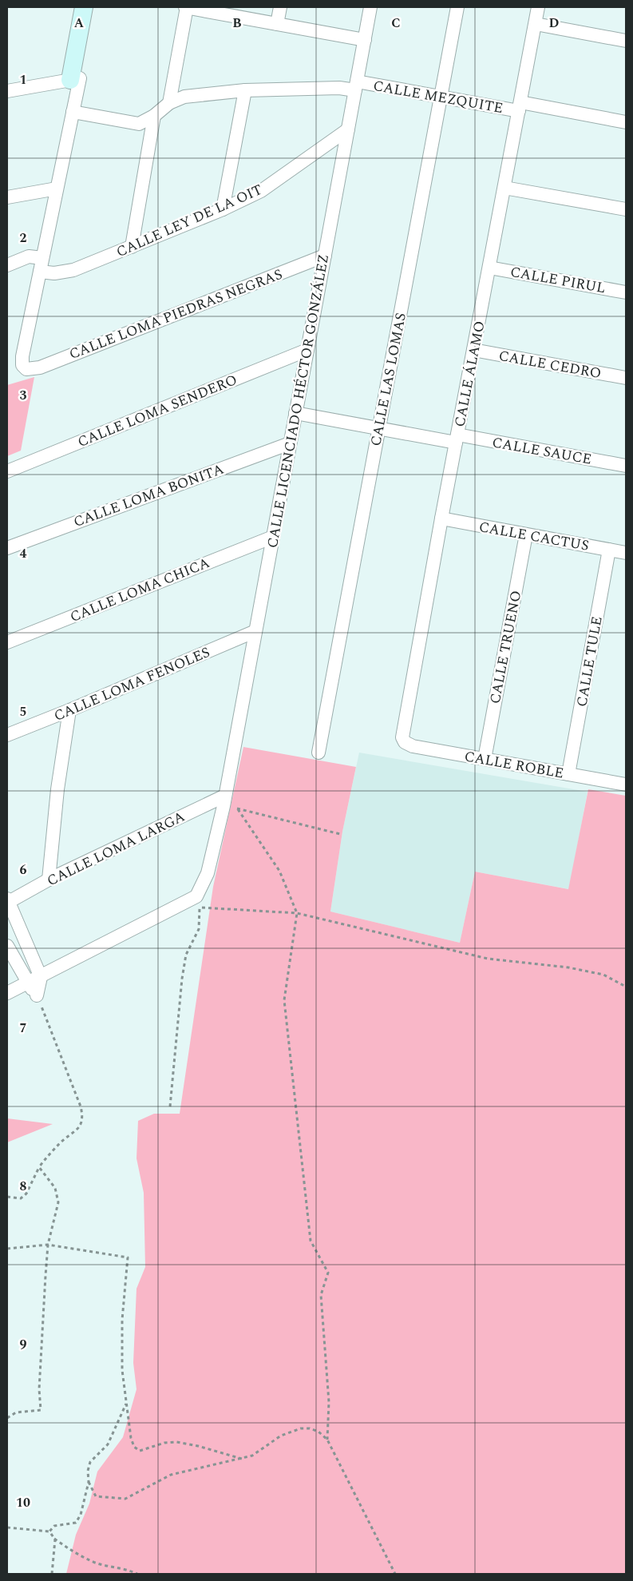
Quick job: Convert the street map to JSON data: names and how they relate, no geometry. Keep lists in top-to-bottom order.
{
  "streets": {
    "street": [
      "CALLE MEZQUITE",
      "CALLE LEY DE LA OIT",
      "CALLE PIRUL",
      "CALLE LOMA PIEDRAS NEGRAS",
      "CALLE CEDRO",
      "CALLE ÁLAMO",
      "CALLE LAS LOMAS",
      "CALLE LICENCIADO HÉCTOR GONZÁLEZ",
      "CALLE LOMA SENDERO",
      "CALLE SAUCE",
      "CALLE LOMA BONITA",
      "CALLE CACTUS",
      "CALLE LOMA CHICA",
      "CALLE TRUENO",
      "CALLE TULE",
      "CALLE LOMA FENOLES",
      "CALLE ROBLE",
      "CALLE LOMA LARGA"
    ]
  },
  "crossings": [
    ["CALLE MEZQUITE", "CALLE ÁLAMO"],
    ["CALLE MEZQUITE", "CALLE LAS LOMAS"],
    ["CALLE MEZQUITE", "CALLE LICENCIADO HÉCTOR GONZÁLEZ"],
    ["CALLE LEY DE LA OIT", "CALLE LOMA PIEDRAS NEGRAS"],
    ["CALLE LEY DE LA OIT", "CALLE LICENCIADO HÉCTOR GONZÁLEZ"],
    ["CALLE PIRUL", "CALLE ÁLAMO"],
    ["CALLE LOMA PIEDRAS NEGRAS", "CALLE LICENCIADO HÉCTOR GONZÁLEZ"],
    ["CALLE CEDRO", "CALLE ÁLAMO"],
    ["CALLE ÁLAMO", "CALLE SAUCE"],
    ["CALLE ÁLAMO", "CALLE CACTUS"],
    ["CALLE ÁLAMO", "CALLE ROBLE"],
    ["CALLE LAS LOMAS", "CALLE SAUCE"],
    ["CALLE LICENCIADO HÉCTOR GONZÁLEZ", "CALLE LOMA SENDERO"],
    ["CALLE LICENCIADO HÉCTOR GONZÁLEZ", "CALLE SAUCE"],
    ["CALLE LICENCIADO HÉCTOR GONZÁLEZ", "CALLE LOMA BONITA"],
    ["CALLE LICENCIADO HÉCTOR GONZÁLEZ", "CALLE LOMA CHICA"],
    ["CALLE LICENCIADO HÉCTOR GONZÁLEZ", "CALLE LOMA FENOLES"],
    ["CALLE LICENCIADO HÉCTOR GONZÁLEZ", "CALLE LOMA LARGA"],
    ["CALLE CACTUS", "CALLE TRUENO"],
    ["CALLE CACTUS", "CALLE TULE"],
    ["CALLE TRUENO", "CALLE ROBLE"],
    ["CALLE TULE", "CALLE ROBLE"]
  ],
  "grid": {
    "columns": [
      "A",
      "B",
      "C",
      "D"
    ],
    "rows": [
      "1",
      "2",
      "3",
      "4",
      "5",
      "6",
      "7",
      "8",
      "9",
      "10"
    ]
  }
}
